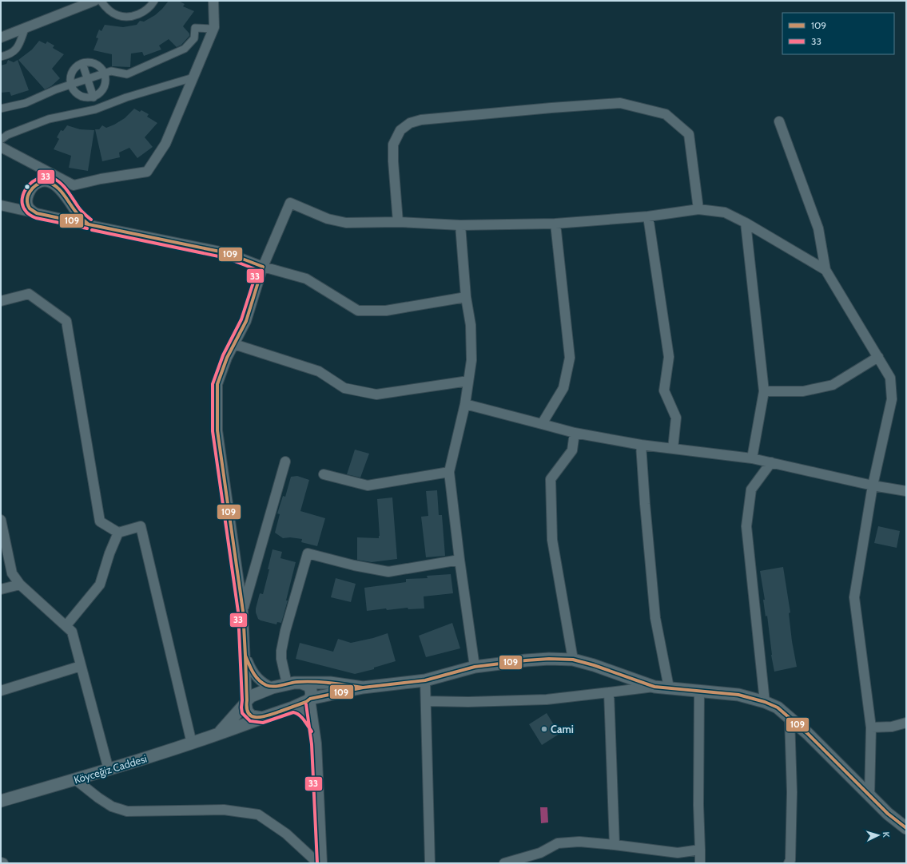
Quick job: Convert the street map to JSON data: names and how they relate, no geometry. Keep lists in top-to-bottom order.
{
  "streets": {
    "street": ["Köyceğiz Caddesi"]
  },
  "places": ["Cami"],
  "lines": ["transit line 33", "transit line 109"],
  "legend": ["109", "33"],
  "north": "right"
}
